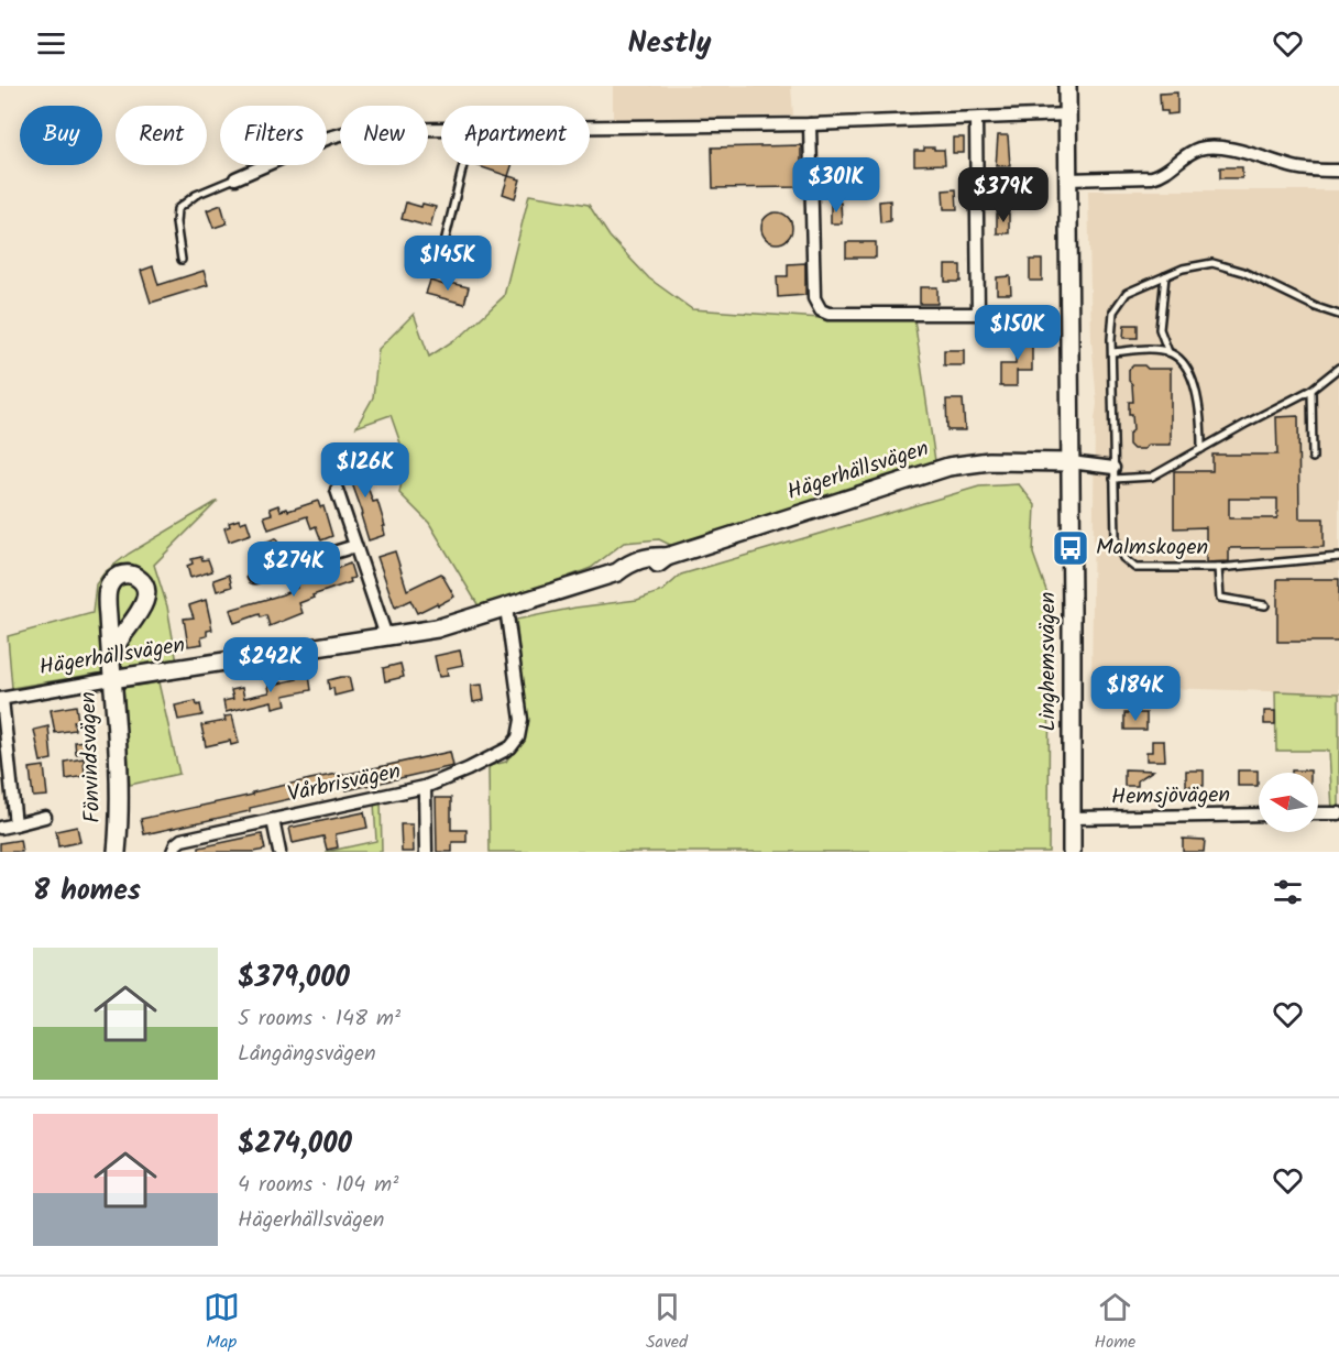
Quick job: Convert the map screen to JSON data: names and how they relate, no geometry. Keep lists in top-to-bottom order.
{
  "streets": {
    "street": [
      "Hägerhällsvägen",
      "Linghemsvägen",
      "Fönvindsvägen",
      "Vårbrisvägen",
      "Hemsjövägen"
    ]
  },
  "crossings": [
    ["Hägerhällsvägen", "Linghemsvägen"],
    ["Hägerhällsvägen", "Fönvindsvägen"],
    ["Hägerhällsvägen", "Vårbrisvägen"],
    ["Linghemsvägen", "Hemsjövägen"]
  ],
  "places": {
    "bus stop": ["Malmskogen"]
  },
  "north": "left",
  "page": {
    "header": "Nestly",
    "chip": [
      "Buy",
      "Rent",
      "Filters",
      "New",
      "Apartment"
    ],
    "price": [
      "$301K",
      "$379K",
      "$145K",
      "$150K",
      "$126K",
      "$274K",
      "$242K",
      "$184K"
    ],
    "heading": "8 homes",
    "list": [
      {
        "name": "$379,000",
        "note": "5 rooms · 148 m² · Långängsvägen"
      },
      {
        "name": "$274,000",
        "note": "4 rooms · 104 m² · Hägerhällsvägen"
      }
    ],
    "tabs": ["Map", "Saved", "Home"]
  }
}
